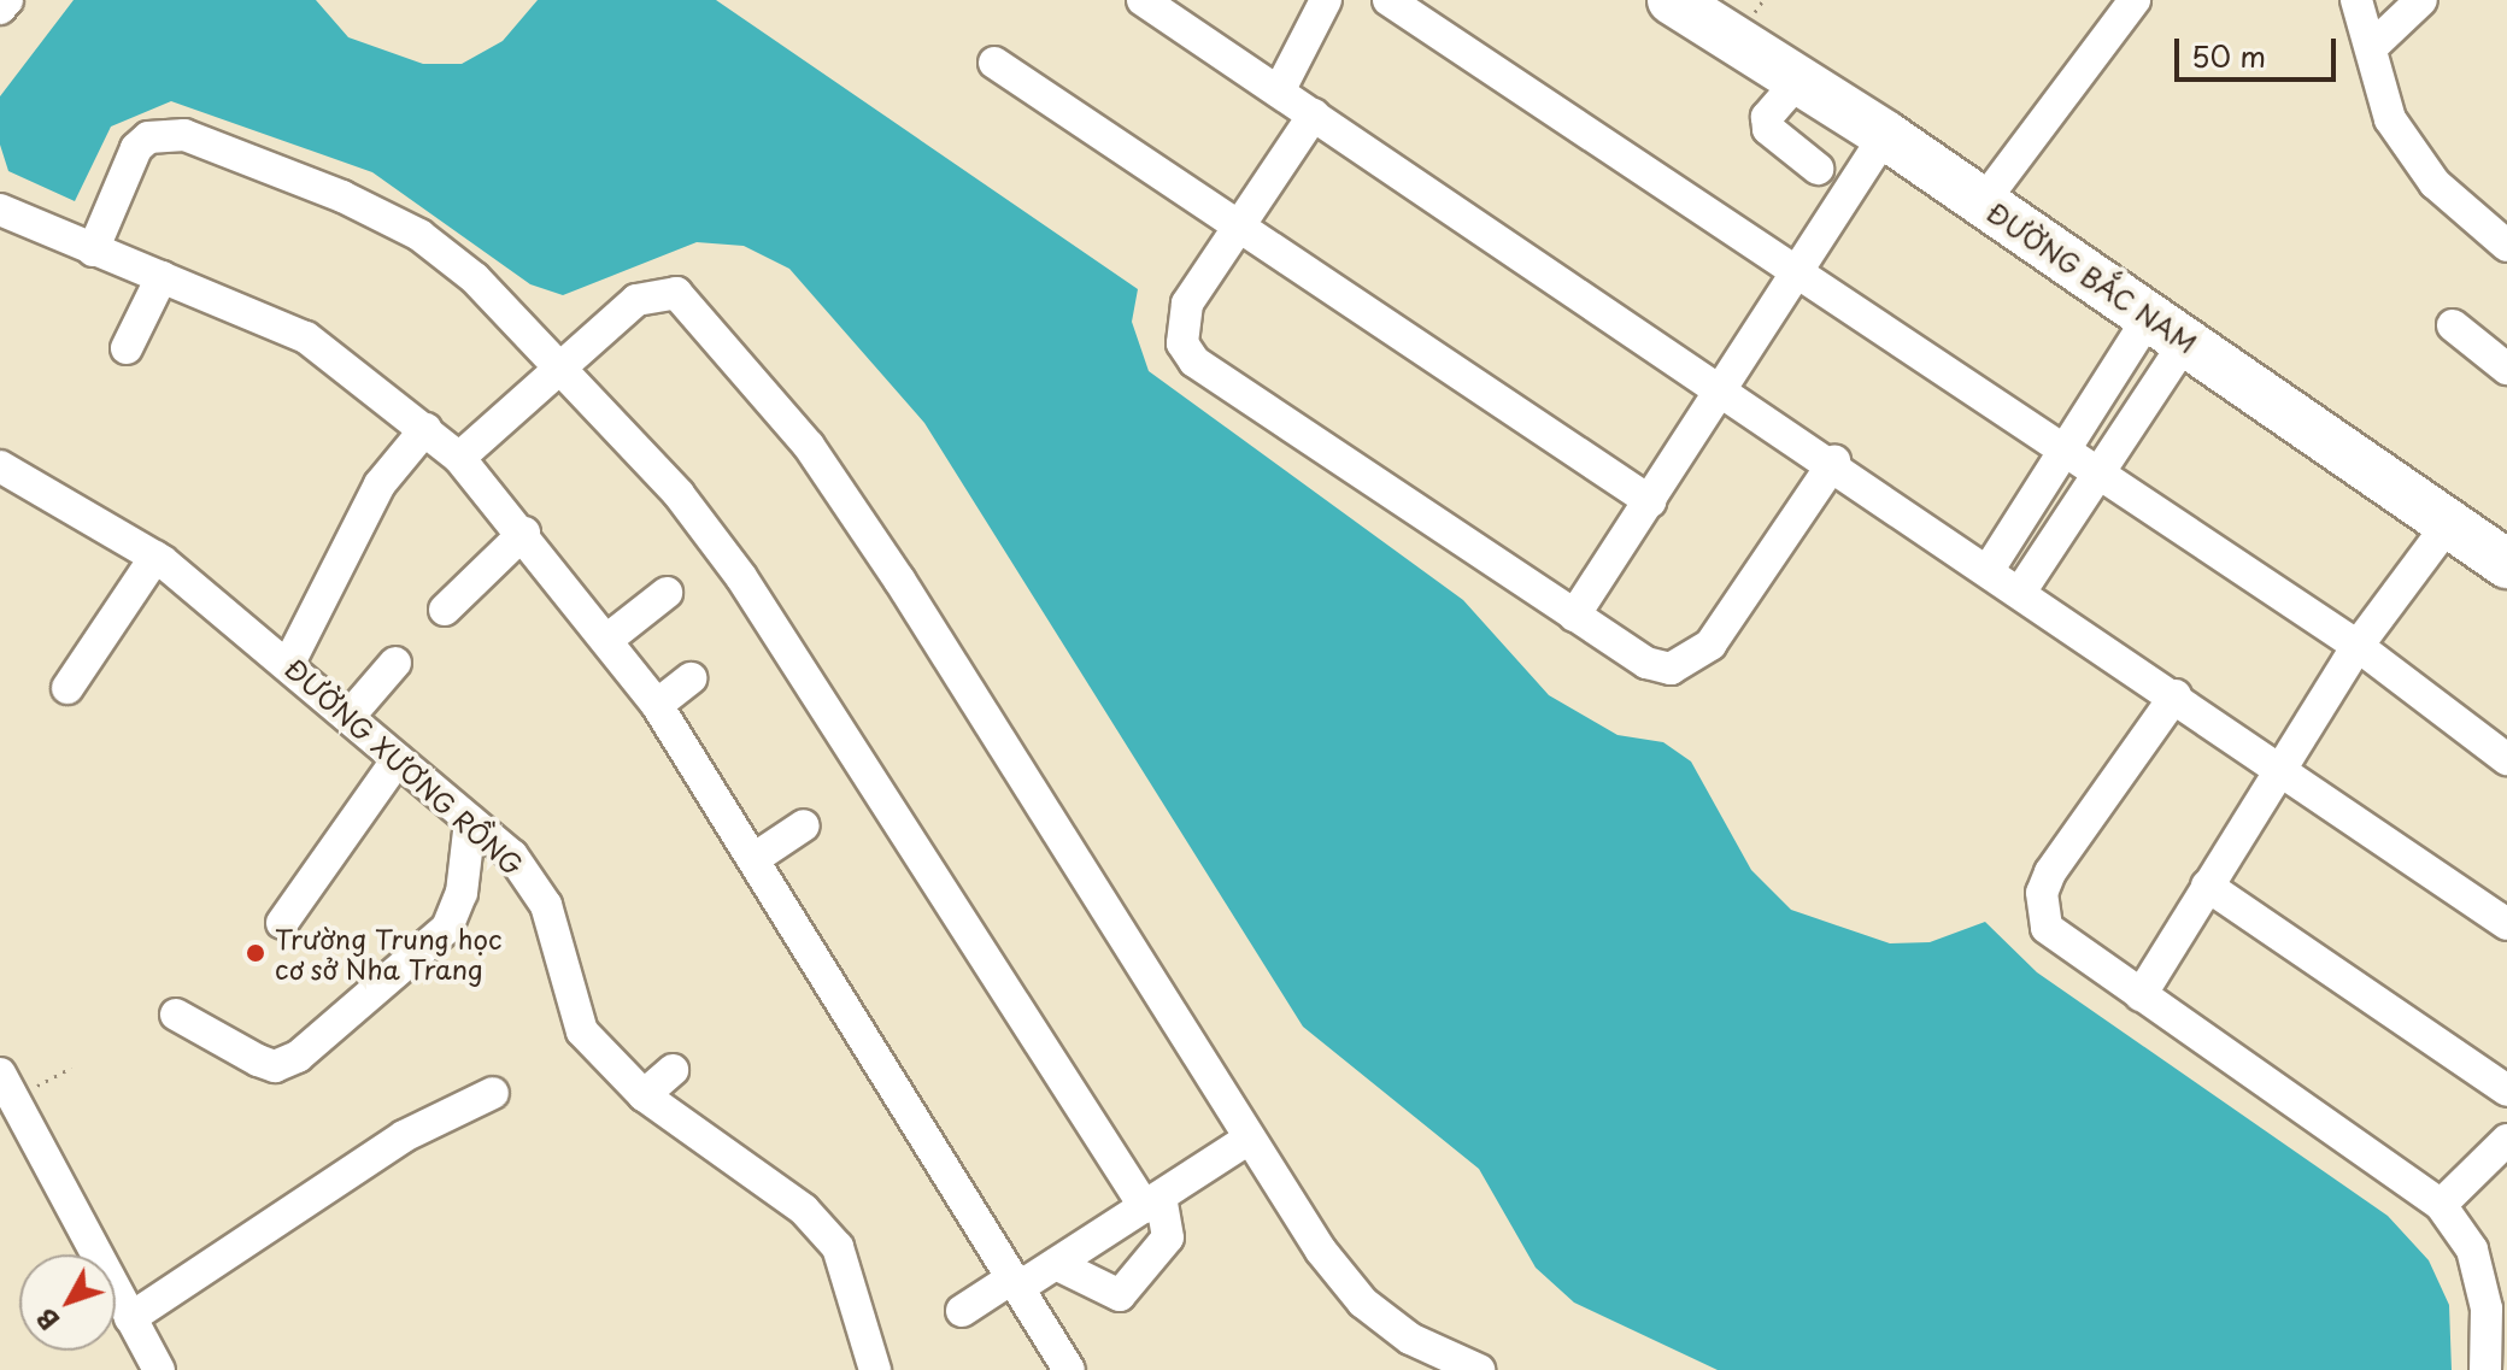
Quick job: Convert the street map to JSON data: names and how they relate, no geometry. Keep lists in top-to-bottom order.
{
  "streets": {
    "highway": ["ĐƯỜNG BẮC NAM"],
    "street": ["ĐƯỜNG XƯƠNG RỒNG"]
  },
  "places": ["Trường Trung học cơ sở Nha Trang"],
  "scale_bar": "50 m",
  "north": "bottom left"
}
